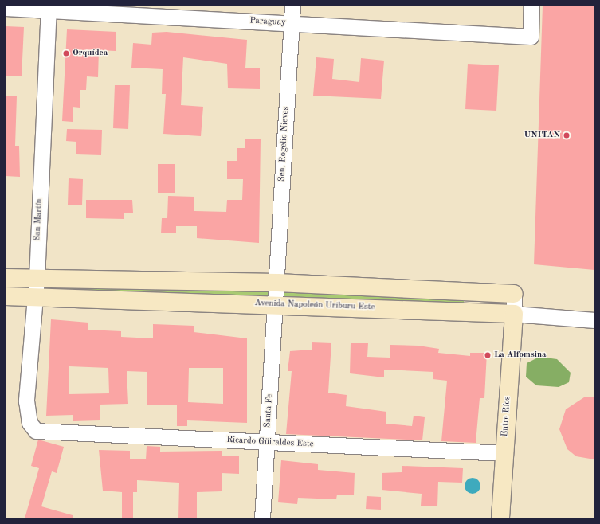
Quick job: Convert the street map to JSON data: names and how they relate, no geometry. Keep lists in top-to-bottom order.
{
  "streets": {
    "main road": ["Avenida Napoleón Uriburu Este", "Entre Ríos"],
    "street": [
      "Paraguay",
      "Sen. Rogelio Nieves",
      "San Martín",
      "Santa Fe",
      "Ricardo Güiraldes Este"
    ]
  },
  "crossings": [
    ["Paraguay", "Sen. Rogelio Nieves"],
    ["Paraguay", "San Martín"],
    ["Sen. Rogelio Nieves", "Avenida Napoleón Uriburu Este"],
    ["Sen. Rogelio Nieves", "Santa Fe"],
    ["San Martín", "Avenida Napoleón Uriburu Este"],
    ["San Martín", "Ricardo Güiraldes Este"],
    ["Avenida Napoleón Uriburu Este", "Santa Fe"],
    ["Avenida Napoleón Uriburu Este", "Entre Ríos"],
    ["Santa Fe", "Ricardo Güiraldes Este"],
    ["Entre Ríos", "Ricardo Güiraldes Este"]
  ],
  "places": ["Orquídea", "UNITAN", "La Alfomsina"]
}
